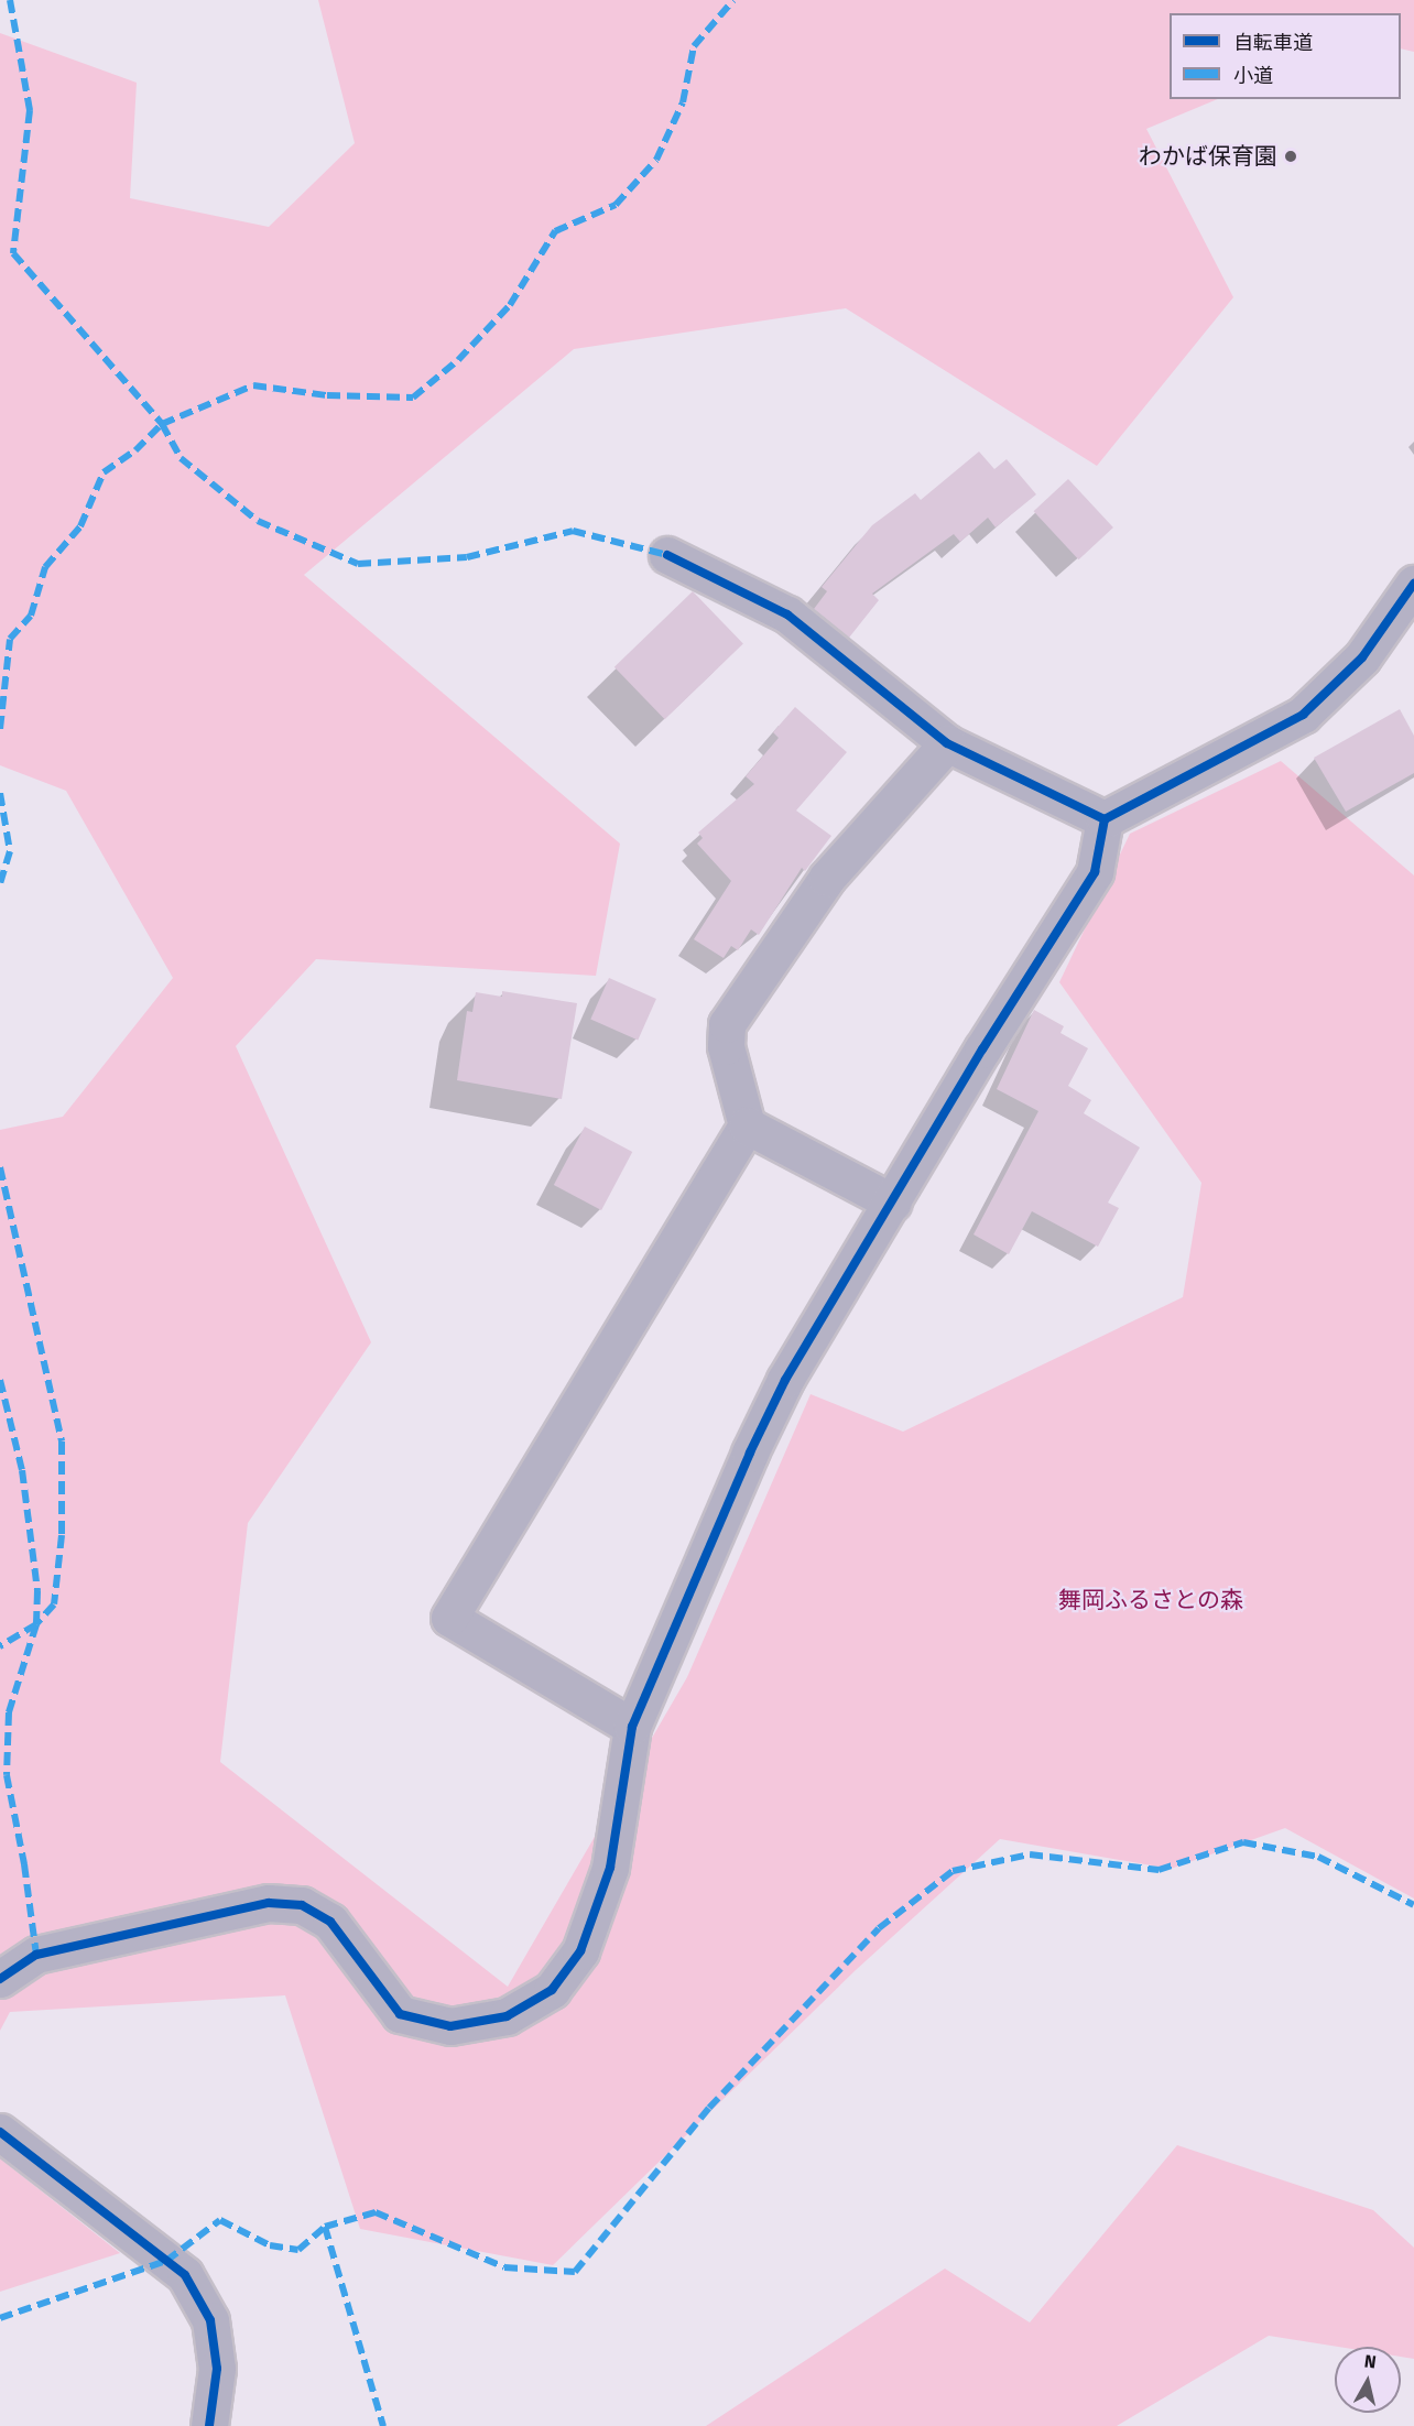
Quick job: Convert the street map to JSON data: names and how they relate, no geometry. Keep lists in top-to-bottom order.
{
  "parks": ["舞岡ふるさとの森"],
  "places": ["わかば保育園"],
  "legend": ["自転車道", "小道"],
  "north": "top"
}
